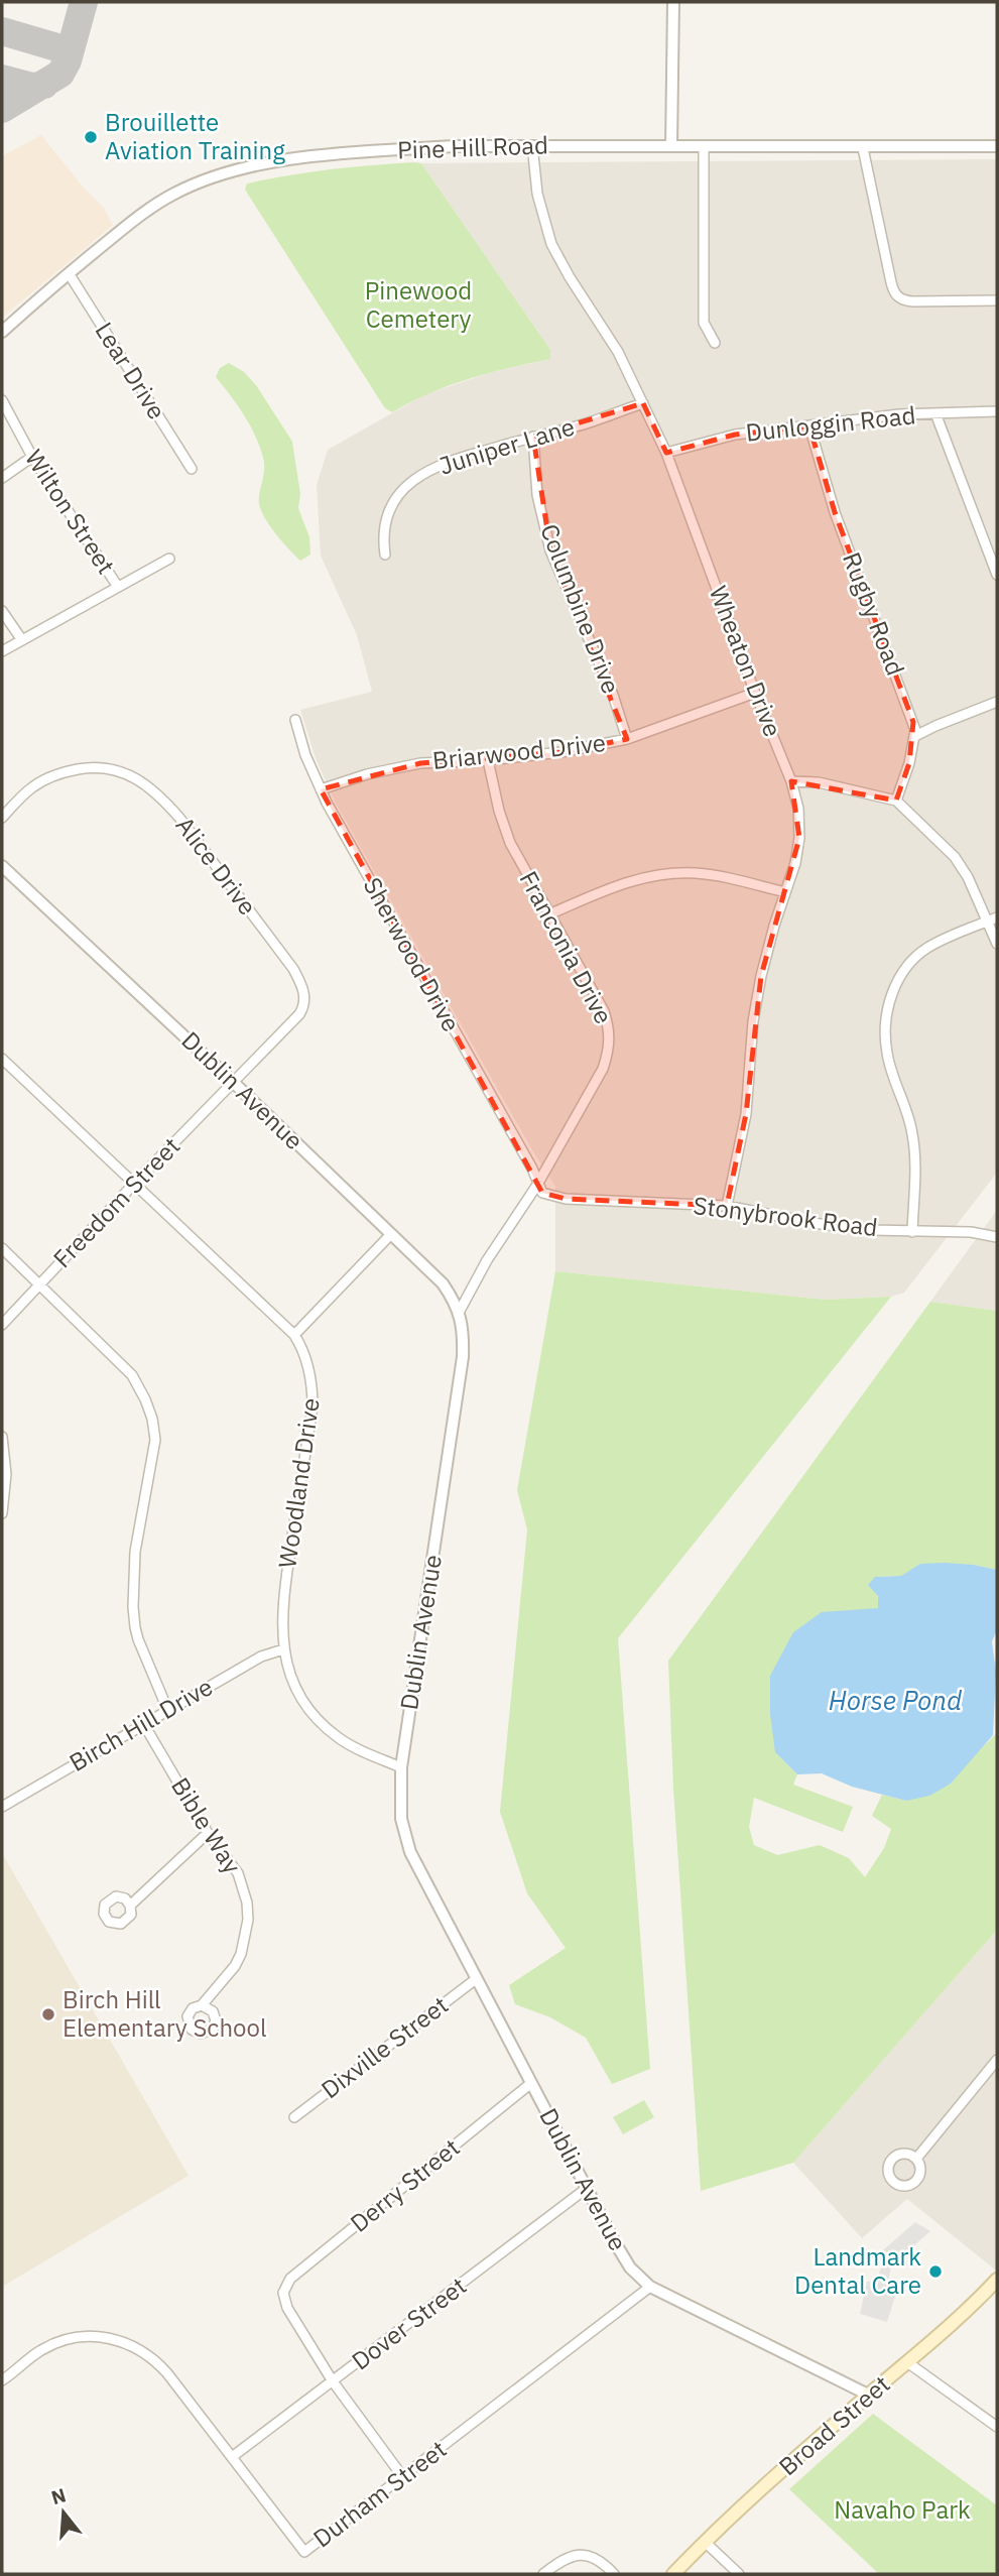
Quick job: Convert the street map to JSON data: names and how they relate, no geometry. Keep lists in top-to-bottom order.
{
  "streets": {
    "main road": ["Broad Street"],
    "street": [
      "Pine Hill Road",
      "Lear Drive",
      "Dunloggin Road",
      "Juniper Lane",
      "Wilton Street",
      "Columbine Drive",
      "Rugby Road",
      "Wheaton Drive",
      "Briarwood Drive",
      "Alice Drive",
      "Franconia Drive",
      "Sherwood Drive",
      "Dublin Avenue",
      "Freedom Street",
      "Stonybrook Road",
      "Woodland Drive",
      "Birch Hill Drive",
      "Bible Way",
      "Dixville Street",
      "Derry Street",
      "Dover Street",
      "Durham Street"
    ]
  },
  "crossings": [
    ["Pine Hill Road", "Lear Drive"],
    ["Pine Hill Road", "Wheaton Drive"],
    ["Dunloggin Road", "Rugby Road"],
    ["Dunloggin Road", "Wheaton Drive"],
    ["Juniper Lane", "Columbine Drive"],
    ["Juniper Lane", "Wheaton Drive"],
    ["Columbine Drive", "Briarwood Drive"],
    ["Wheaton Drive", "Briarwood Drive"],
    ["Wheaton Drive", "Stonybrook Road"],
    ["Briarwood Drive", "Franconia Drive"],
    ["Briarwood Drive", "Sherwood Drive"],
    ["Alice Drive", "Dublin Avenue"],
    ["Alice Drive", "Freedom Street"],
    ["Franconia Drive", "Sherwood Drive"],
    ["Franconia Drive", "Dublin Avenue"],
    ["Franconia Drive", "Stonybrook Road"],
    ["Sherwood Drive", "Stonybrook Road"],
    ["Dublin Avenue", "Freedom Street"],
    ["Dublin Avenue", "Woodland Drive"],
    ["Dublin Avenue", "Dixville Street"],
    ["Dublin Avenue", "Derry Street"],
    ["Dublin Avenue", "Dover Street"],
    ["Dublin Avenue", "Broad Street"],
    ["Dublin Avenue", "Durham Street"],
    ["Freedom Street", "Woodland Drive"],
    ["Woodland Drive", "Birch Hill Drive"],
    ["Birch Hill Drive", "Bible Way"],
    ["Derry Street", "Dover Street"],
    ["Dover Street", "Durham Street"]
  ],
  "water": ["Horse Pond"],
  "parks": ["Pinewood Cemetery", "Navaho Park"],
  "places": ["Brouillette Aviation Training", "Birch Hill Elementary School", "Landmark Dental Care"],
  "north": "top"
}
